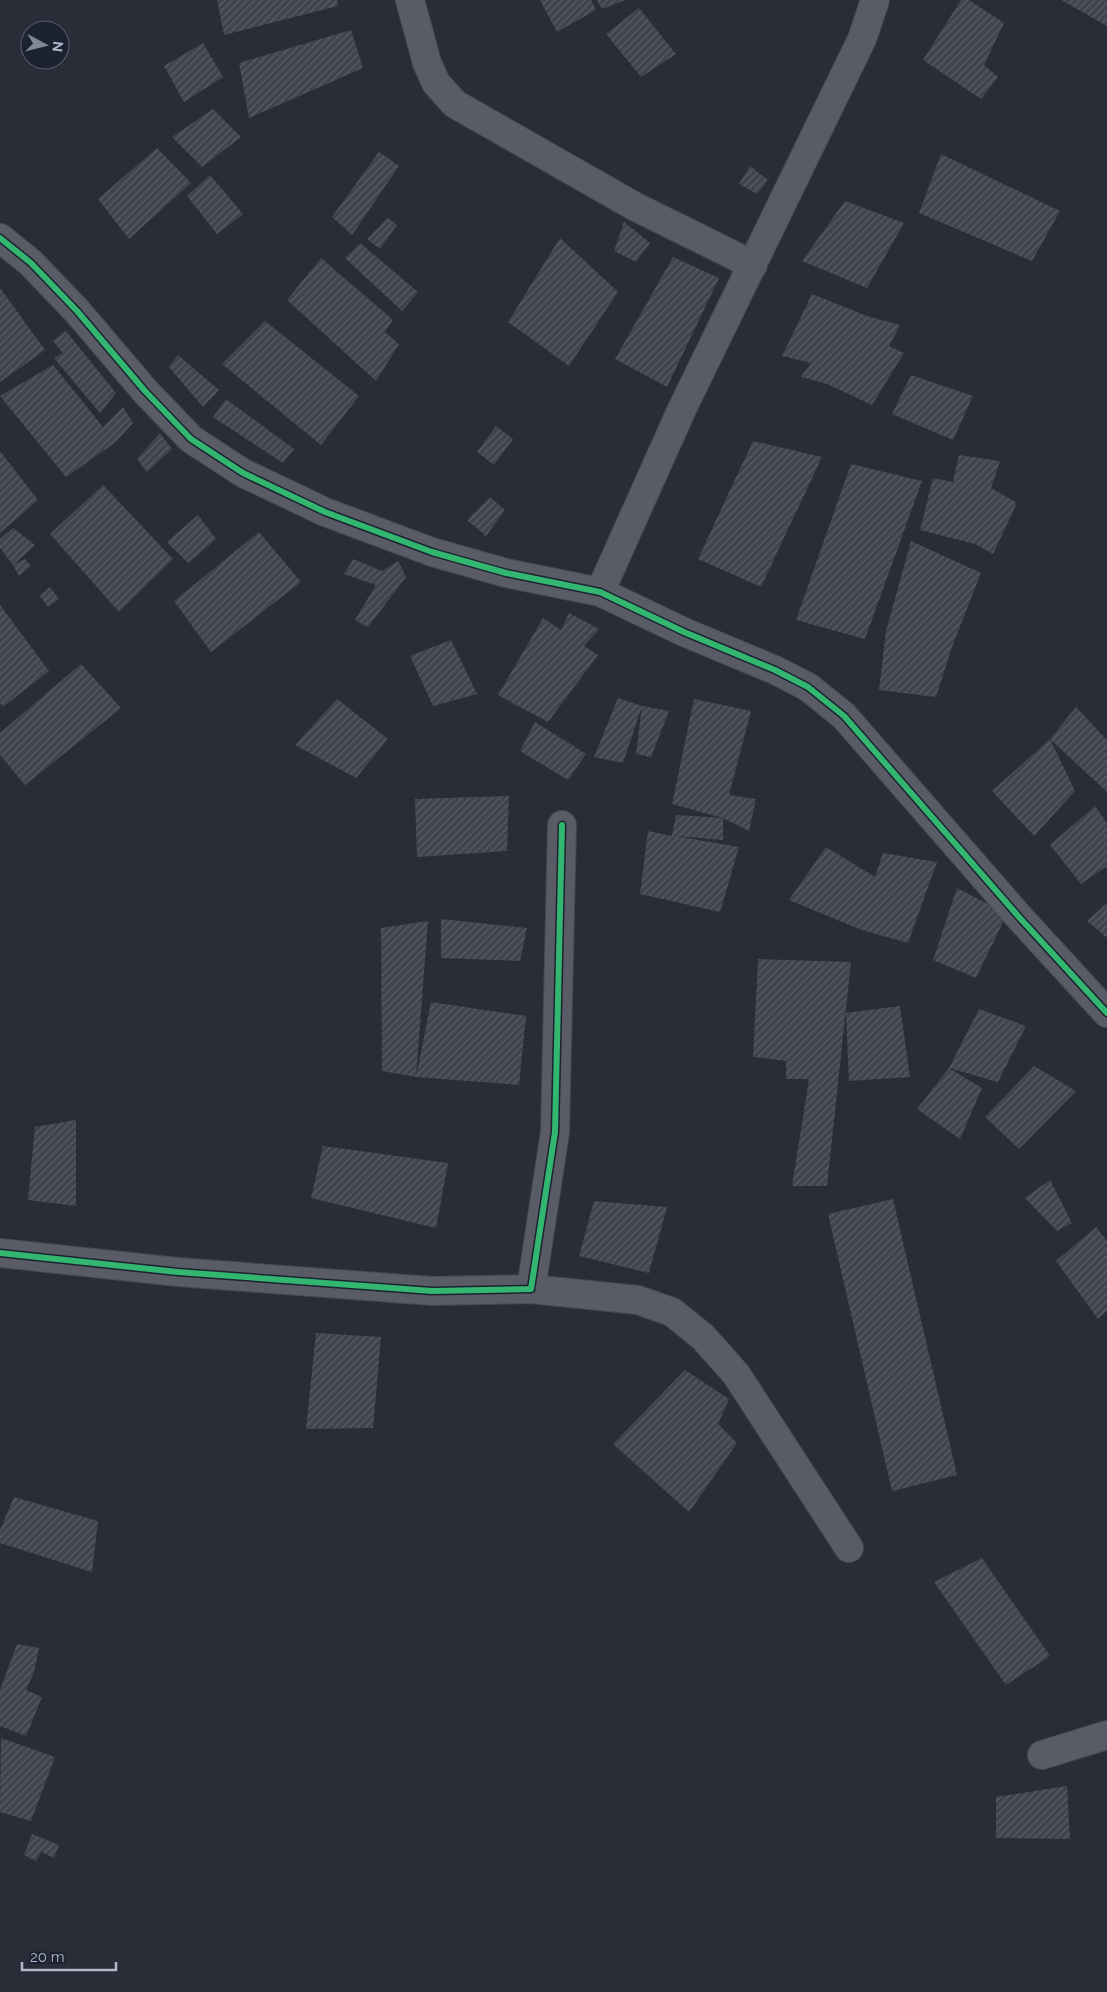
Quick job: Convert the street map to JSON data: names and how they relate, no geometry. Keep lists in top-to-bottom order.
{
  "scale_bar": "20 m",
  "north": "right"
}
